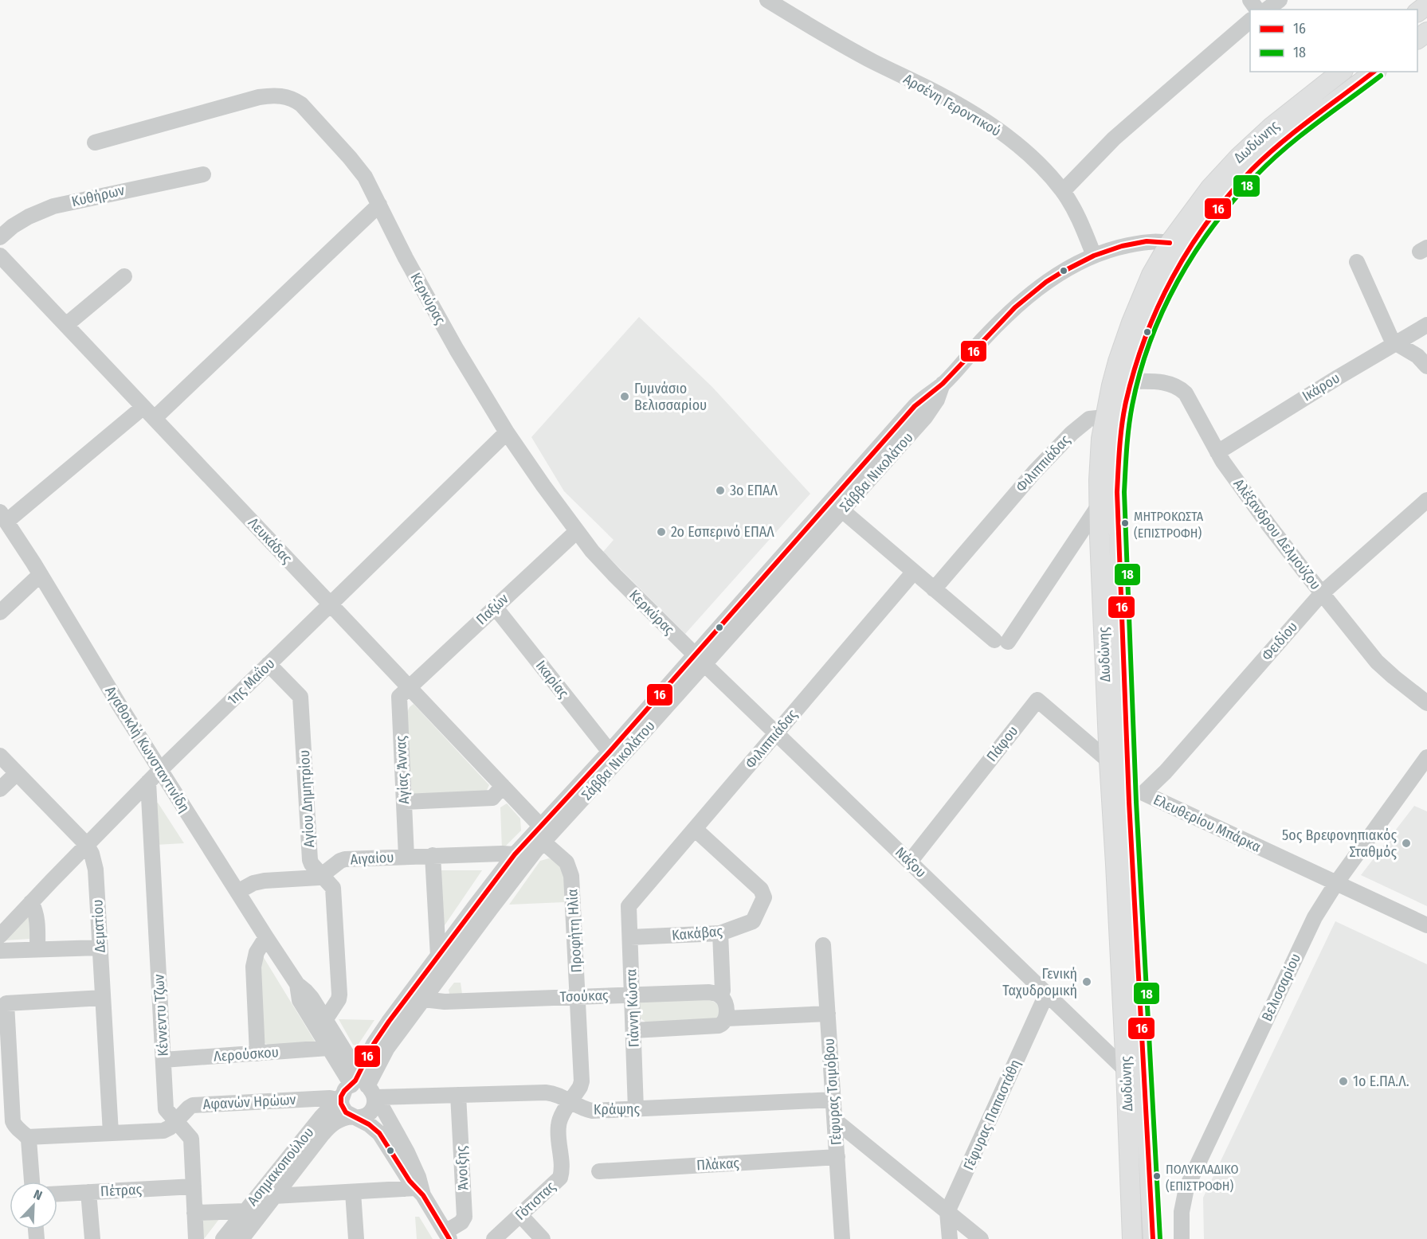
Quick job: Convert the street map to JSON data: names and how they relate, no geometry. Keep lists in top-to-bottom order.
{
  "streets": {
    "main road": ["Δωδώνης"],
    "street": [
      "Αρσένη Γεροντικού",
      "Κυθήρων",
      "Κερκύρας",
      "Ικάρου",
      "Φιλιππιάδας",
      "Σάββα Νικολάτου",
      "Αλέξανδρου Δελμούζου",
      "Λευκάδας",
      "Παξών",
      "Φειδίου",
      "Ικαρίας",
      "1ης Μαΐου",
      "Πάφου",
      "Αγαθοκλή Κωνσταντινίδη",
      "Αγίας Άννας",
      "Αγίου Δημητρίου",
      "Ελευθερίου Μπάρκα",
      "Αιγαίου",
      "Νάξου",
      "Δεματίου",
      "Προφήτη Ηλία",
      "Κακάβας",
      "Βελισσαρίου",
      "Τσούκας",
      "Γιάννη Κώστα",
      "Κέννεντυ Τζων",
      "Λερούσκου",
      "Γέφυρας Τσιμόβου",
      "Αφανών Ηρώων",
      "Κράψης",
      "Γέφυρας Παπαστάθη",
      "Πλάκας",
      "Ασημακοπούλου",
      "Άνοιξης",
      "Πέτρας",
      "Γότιστας"
    ]
  },
  "crossings": [
    ["Αρσένη Γεροντικού", "Σάββα Νικολάτου"],
    ["Δωδώνης", "Φιλιππιάδας"],
    ["Δωδώνης", "Σάββα Νικολάτου"],
    ["Δωδώνης", "Αλέξανδρου Δελμούζου"],
    ["Δωδώνης", "Φειδίου"],
    ["Δωδώνης", "Πάφου"],
    ["Δωδώνης", "Ελευθερίου Μπάρκα"],
    ["Δωδώνης", "Νάξου"],
    ["Κερκύρας", "Σάββα Νικολάτου"],
    ["Κερκύρας", "Παξών"],
    ["Κερκύρας", "1ης Μαΐου"],
    ["Κερκύρας", "Νάξου"],
    ["Ικάρου", "Αλέξανδρου Δελμούζου"],
    ["Φιλιππιάδας", "Νάξου"],
    ["Φιλιππιάδας", "Κακάβας"],
    ["Φιλιππιάδας", "Γιάννη Κώστα"],
    ["Σάββα Νικολάτου", "Λευκάδας"],
    ["Σάββα Νικολάτου", "Ικαρίας"],
    ["Σάββα Νικολάτου", "Αγαθοκλή Κωνσταντινίδη"],
    ["Σάββα Νικολάτου", "Αιγαίου"],
    ["Σάββα Νικολάτου", "Νάξου"],
    ["Σάββα Νικολάτου", "Προφήτη Ηλία"],
    ["Σάββα Νικολάτου", "Τσούκας"],
    ["Σάββα Νικολάτου", "Αφανών Ηρώων"],
    ["Σάββα Νικολάτου", "Κράψης"],
    ["Σάββα Νικολάτου", "Ασημακοπούλου"],
    ["Αλέξανδρου Δελμούζου", "Φειδίου"],
    ["Λευκάδας", "Παξών"],
    ["Λευκάδας", "1ης Μαΐου"],
    ["Λευκάδας", "Αγίας Άννας"],
    ["Λευκάδας", "Προφήτη Ηλία"],
    ["Παξών", "Ικαρίας"],
    ["Παξών", "Αγίας Άννας"],
    ["Φειδίου", "Ελευθερίου Μπάρκα"],
    ["1ης Μαΐου", "Αγαθοκλή Κωνσταντινίδη"],
    ["1ης Μαΐου", "Αγίου Δημητρίου"],
    ["1ης Μαΐου", "Δεματίου"],
    ["1ης Μαΐου", "Κέννεντυ Τζων"],
    ["Πάφου", "Νάξου"],
    ["Αγαθοκλή Κωνσταντινίδη", "Αγίου Δημητρίου"],
    ["Αγαθοκλή Κωνσταντινίδη", "Αιγαίου"],
    ["Αγαθοκλή Κωνσταντινίδη", "Λερούσκου"],
    ["Αγαθοκλή Κωνσταντινίδη", "Αφανών Ηρώων"],
    ["Αγαθοκλή Κωνσταντινίδη", "Κράψης"],
    ["Αγαθοκλή Κωνσταντινίδη", "Ασημακοπούλου"],
    ["Αγίας Άννας", "Αιγαίου"],
    ["Αγίου Δημητρίου", "Αιγαίου"],
    ["Ελευθερίου Μπάρκα", "Βελισσαρίου"],
    ["Νάξου", "Γέφυρας Παπαστάθη"],
    ["Δεματίου", "Αφανών Ηρώων"],
    ["Προφήτη Ηλία", "Τσούκας"],
    ["Προφήτη Ηλία", "Κράψης"],
    ["Προφήτη Ηλία", "Γότιστας"],
    ["Κακάβας", "Γιάννη Κώστα"],
    ["Τσούκας", "Γιάννη Κώστα"],
    ["Γιάννη Κώστα", "Κράψης"],
    ["Κέννεντυ Τζων", "Λερούσκου"],
    ["Κέννεντυ Τζων", "Αφανών Ηρώων"],
    ["Κέννεντυ Τζων", "Πέτρας"],
    ["Γέφυρας Τσιμόβου", "Κράψης"],
    ["Γέφυρας Τσιμόβου", "Πλάκας"],
    ["Αφανών Ηρώων", "Κράψης"],
    ["Αφανών Ηρώων", "Ασημακοπούλου"],
    ["Κράψης", "Ασημακοπούλου"],
    ["Κράψης", "Άνοιξης"],
    ["Κράψης", "Γότιστας"]
  ],
  "places": [
    "Γυμνάσιο Βελισσαρίου",
    "3ο ΕΠΑΛ",
    "ΜΗΤΡΟΚΩΣΤΑ (ΕΠΙΣΤΡΟΦΗ)",
    "2ο Εσπερινό ΕΠΑΛ",
    "5ος Βρεφονηπιακός Σταθμός",
    "Γενική Ταχυδρομική",
    "1ο Ε.ΠΑ.Λ.",
    "ΠΟΛΥΚΛΑΔΙΚΟ (ΕΠΙΣΤΡΟΦΗ)"
  ],
  "lines": ["transit line 16", "transit line 18"],
  "legend": ["16", "18"],
  "north": "top right"
}
